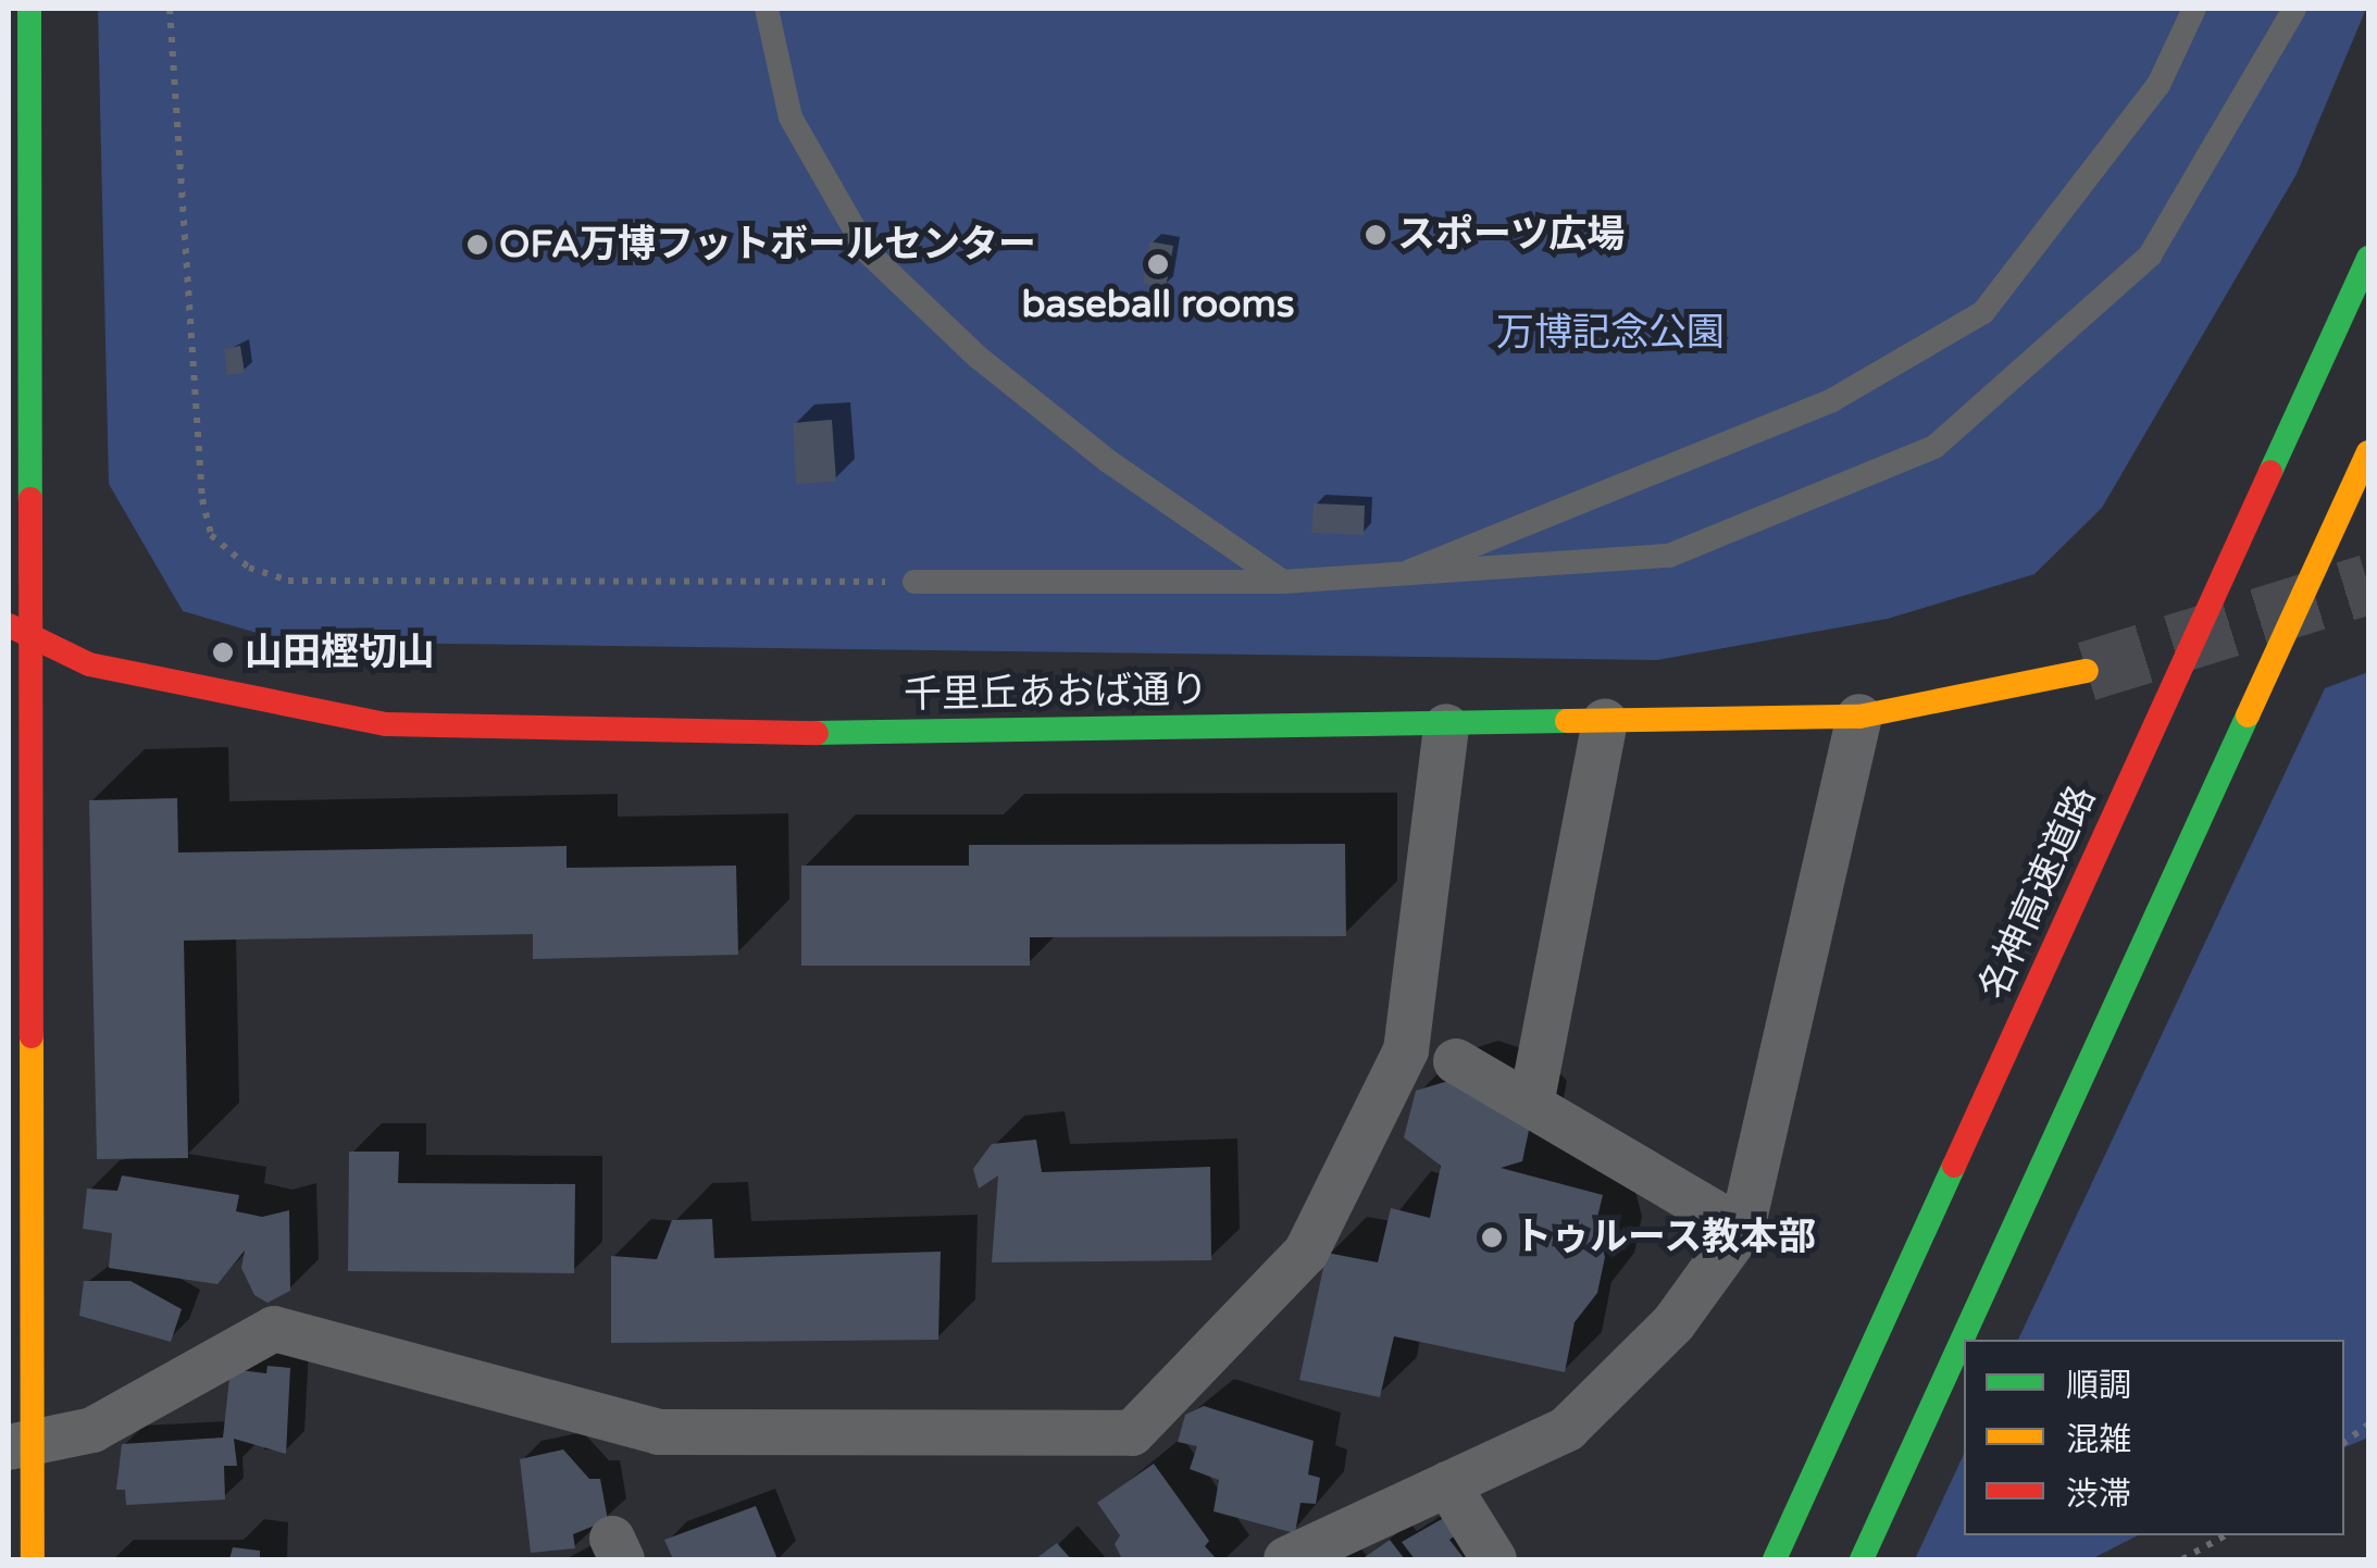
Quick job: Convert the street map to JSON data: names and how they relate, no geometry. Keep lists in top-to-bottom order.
{
  "streets": {
    "main road": ["千里丘あおば通り", "名神高速道路"]
  },
  "parks": ["万博記念公園"],
  "places": [
    "スポーツ広場",
    "OFA万博フットボールセンター",
    "baseball rooms",
    "山田樫切山",
    "トゥルース教本部"
  ],
  "legend": ["順調", "混雑", "渋滞"]
}
